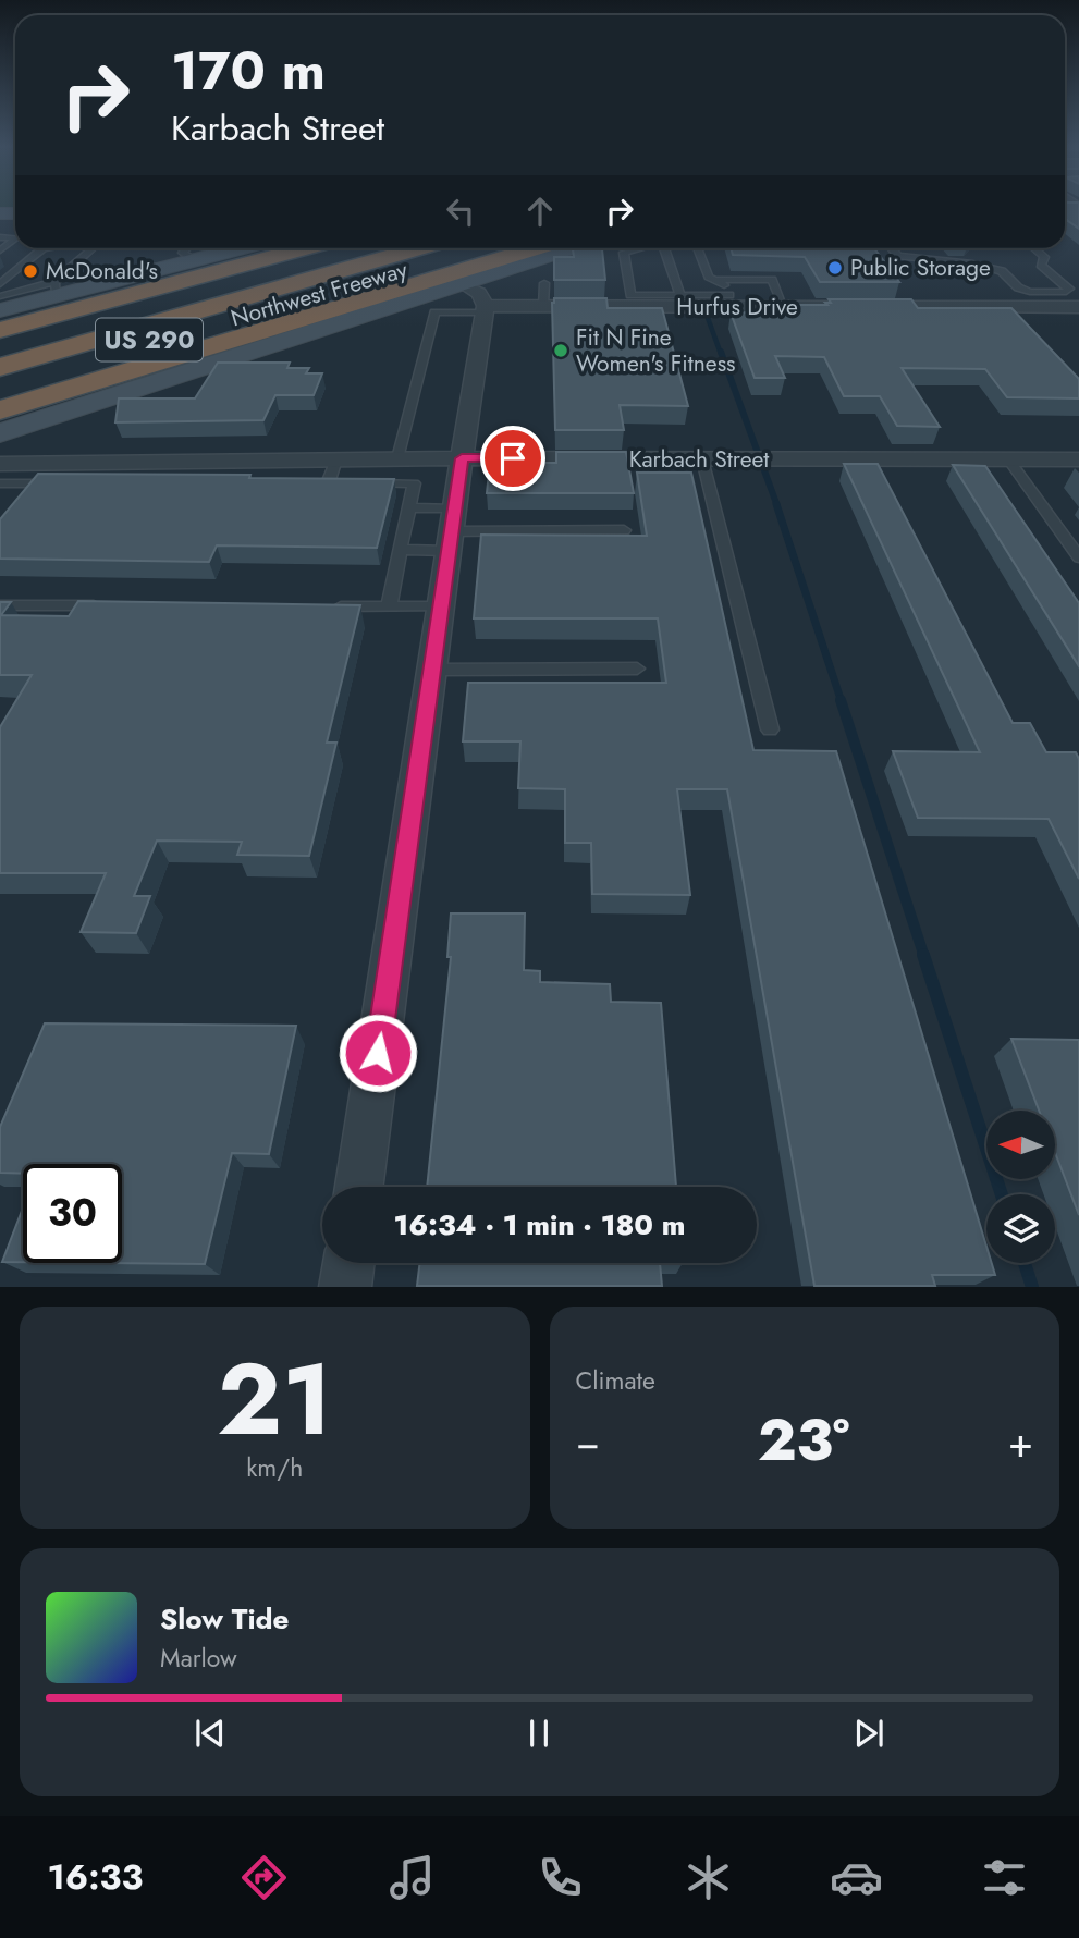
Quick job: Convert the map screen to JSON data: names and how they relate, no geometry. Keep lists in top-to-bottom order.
{
  "streets": {
    "highway": ["Northwest Freeway", "US 290"],
    "street": ["Hurfus Drive", "Karbach Street"]
  },
  "places": ["Public Storage", "McDonald's", "Fit N Fine Women's Fitness"],
  "north": "left",
  "page": {
    "turn": ["170 m", "Karbach Street"],
    "limit": "30",
    "trip": "16:34 · 1 min · 180 m",
    "tile": [
      ["21", "km/h"],
      "Climate"
    ],
    "heat": ["−", "23°", "+"],
    "song": ["Slow Tide", "Marlow"],
    "tabs": "16:33"
  }
}
